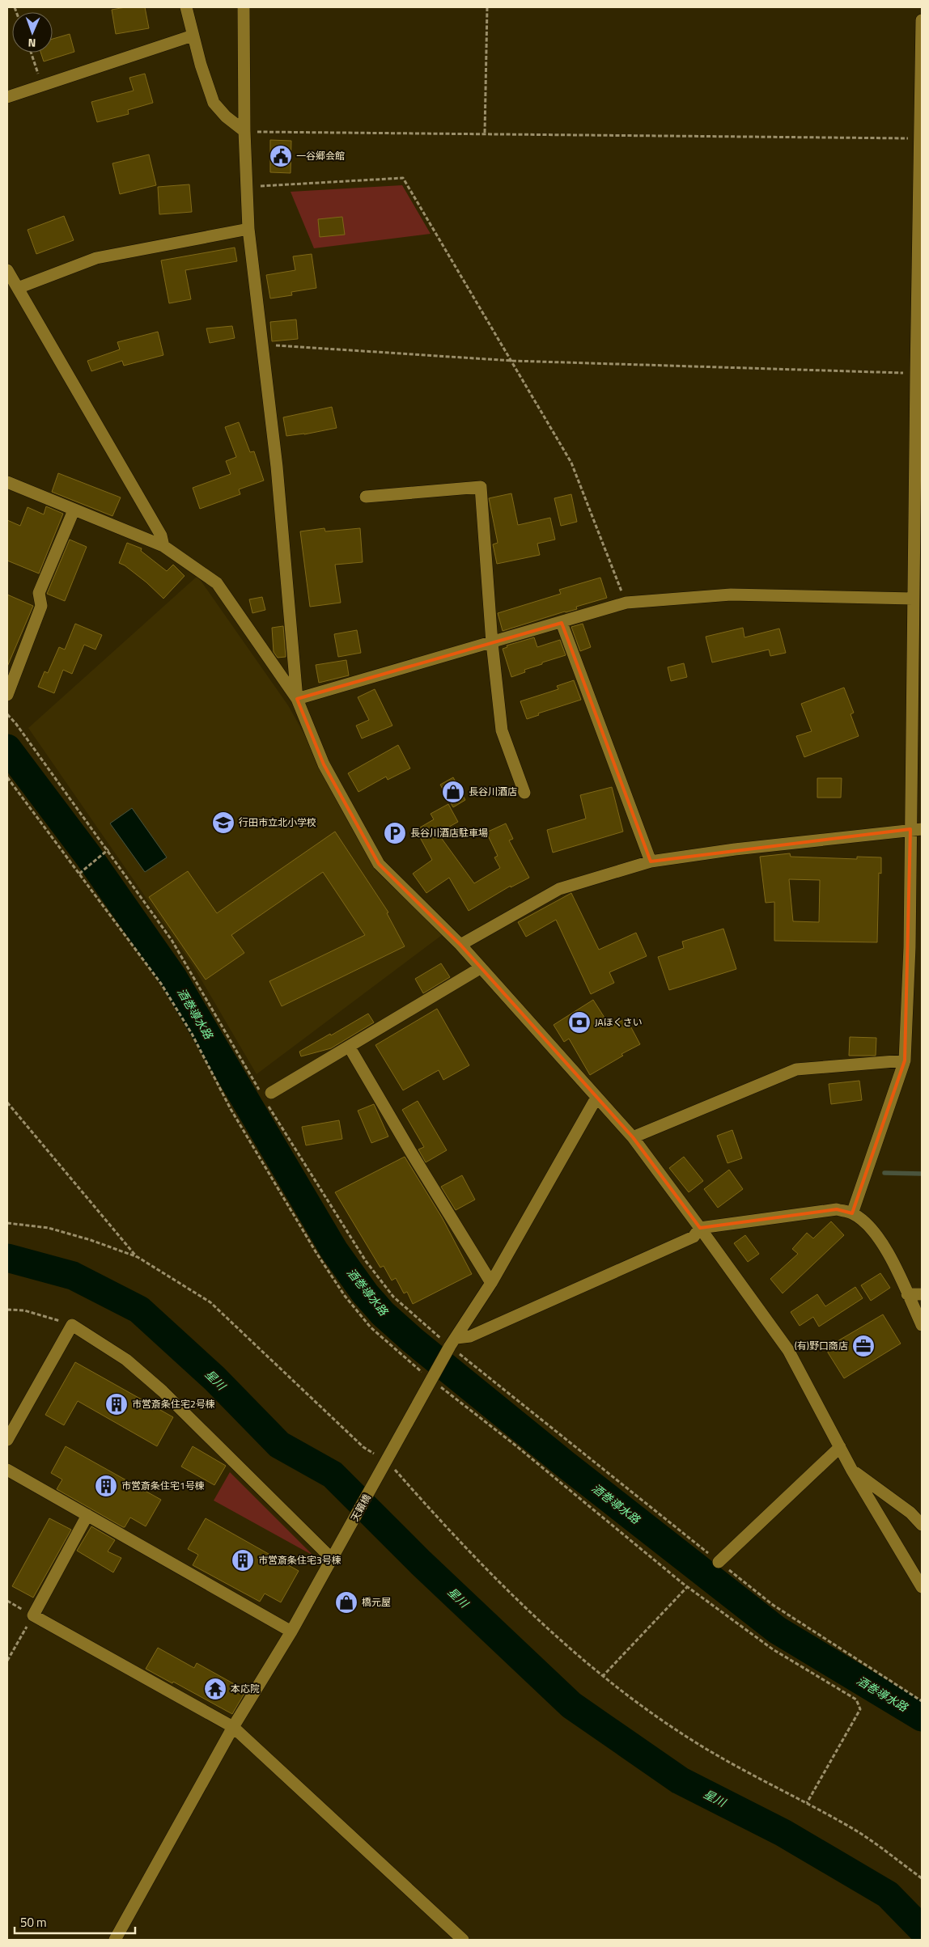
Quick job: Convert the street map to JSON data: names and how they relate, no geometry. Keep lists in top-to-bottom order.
{
  "streets": {
    "street": ["天籟橋"]
  },
  "water": ["酒巻導水路", "星川"],
  "places": {
    "public building": ["一谷郷会館"],
    "shop": ["長谷川酒店", "橋元屋"],
    "school or university": ["行田市立北小学校"],
    "parking": ["長谷川酒店駐車場"],
    "bank": ["JAほくさい"],
    "office": ["(有)野口商店"],
    "building": ["市営斎条住宅2号棟", "市営斎条住宅1号棟", "市営斎条住宅3号棟"],
    "temple": ["本応院"]
  },
  "scale_bar": "50 m",
  "north": "bottom"
}
